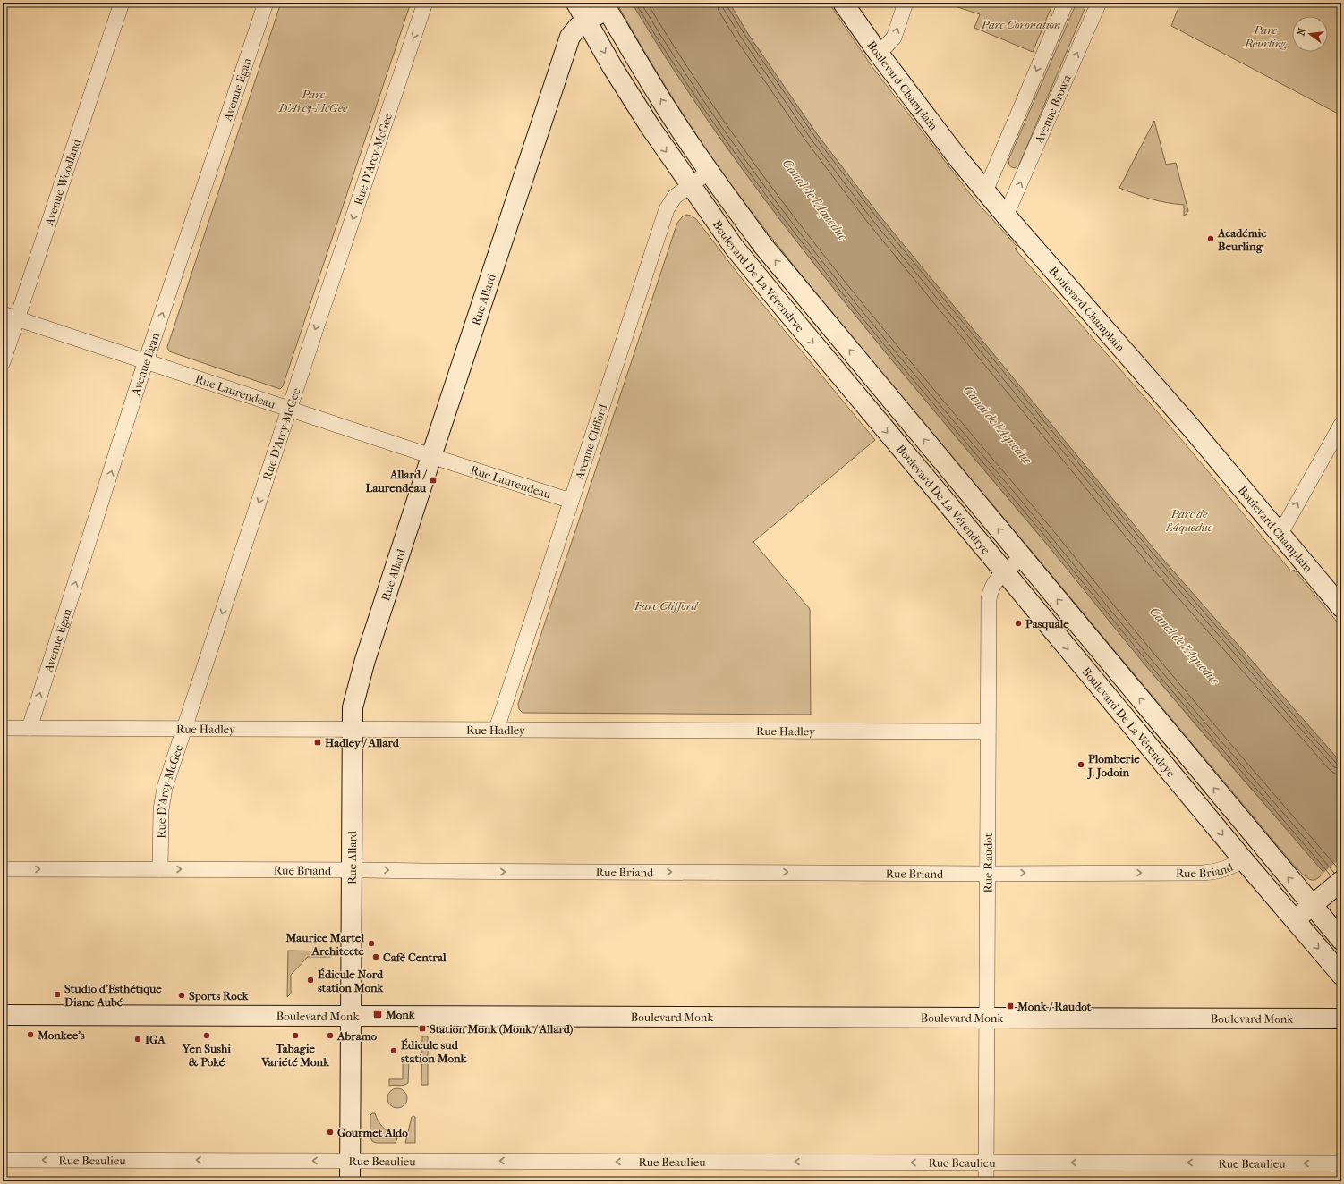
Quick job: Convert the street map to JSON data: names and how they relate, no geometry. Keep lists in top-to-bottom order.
{
  "streets": {
    "main road": [
      "Boulevard Champlain",
      "Boulevard De La Vérendrye",
      "Rue Allard",
      "Boulevard Monk"
    ],
    "street": [
      "Avenue Egan",
      "Avenue Brown",
      "Rue D'Arcy-McGee",
      "Avenue Woodland",
      "Rue Laurendeau",
      "Avenue Clifford",
      "Rue Hadley",
      "Rue Raudot",
      "Rue Briand",
      "Rue Beaulieu"
    ]
  },
  "crossings": [
    ["Boulevard Champlain", "Avenue Brown"],
    ["Avenue Egan", "Rue Laurendeau"],
    ["Avenue Egan", "Rue Hadley"],
    ["Rue D'Arcy-McGee", "Rue Laurendeau"],
    ["Rue D'Arcy-McGee", "Rue Hadley"],
    ["Rue D'Arcy-McGee", "Rue Briand"],
    ["Avenue Woodland", "Rue Laurendeau"],
    ["Boulevard De La Vérendrye", "Rue Allard"],
    ["Boulevard De La Vérendrye", "Avenue Clifford"],
    ["Boulevard De La Vérendrye", "Rue Raudot"],
    ["Boulevard De La Vérendrye", "Rue Briand"],
    ["Rue Allard", "Rue Laurendeau"],
    ["Rue Allard", "Rue Hadley"],
    ["Rue Allard", "Rue Briand"],
    ["Rue Allard", "Boulevard Monk"],
    ["Rue Allard", "Rue Beaulieu"],
    ["Rue Laurendeau", "Avenue Clifford"],
    ["Avenue Clifford", "Rue Hadley"],
    ["Rue Hadley", "Rue Raudot"],
    ["Rue Raudot", "Rue Briand"],
    ["Rue Raudot", "Boulevard Monk"],
    ["Rue Raudot", "Rue Beaulieu"]
  ],
  "one_way": [
    "Avenue Egan",
    "Rue D'Arcy-McGee",
    "Rue Briand",
    "Rue Beaulieu"
  ],
  "water": ["Canal de l'Aqueduc"],
  "parks": [
    "Parc Coronation",
    "Parc Beurling",
    "Parc D'Arcy-McGee",
    "Parc de l'Aqueduc",
    "Parc Clifford"
  ],
  "places": {
    "other": [
      "Académie Beurling",
      "Pasquale",
      "Plomberie J. Jodoin",
      "Maurice Martel Architecte",
      "Café Central",
      "Édicule Nord station Monk",
      "Studio d'Esthétique Diane Aubé",
      "Sports Rock",
      "Monkee's",
      "Yen Sushi & Poké",
      "Tabagie Variété Monk",
      "Abramo",
      "IGA",
      "Édicule sud station Monk",
      "Gourmet Aldo"
    ],
    "transit": [
      "Allard / Laurendeau",
      "Hadley / Allard",
      "Monk / Raudot",
      "Monk",
      "Station Monk (Monk / Allard)"
    ]
  },
  "north": "left"
}
